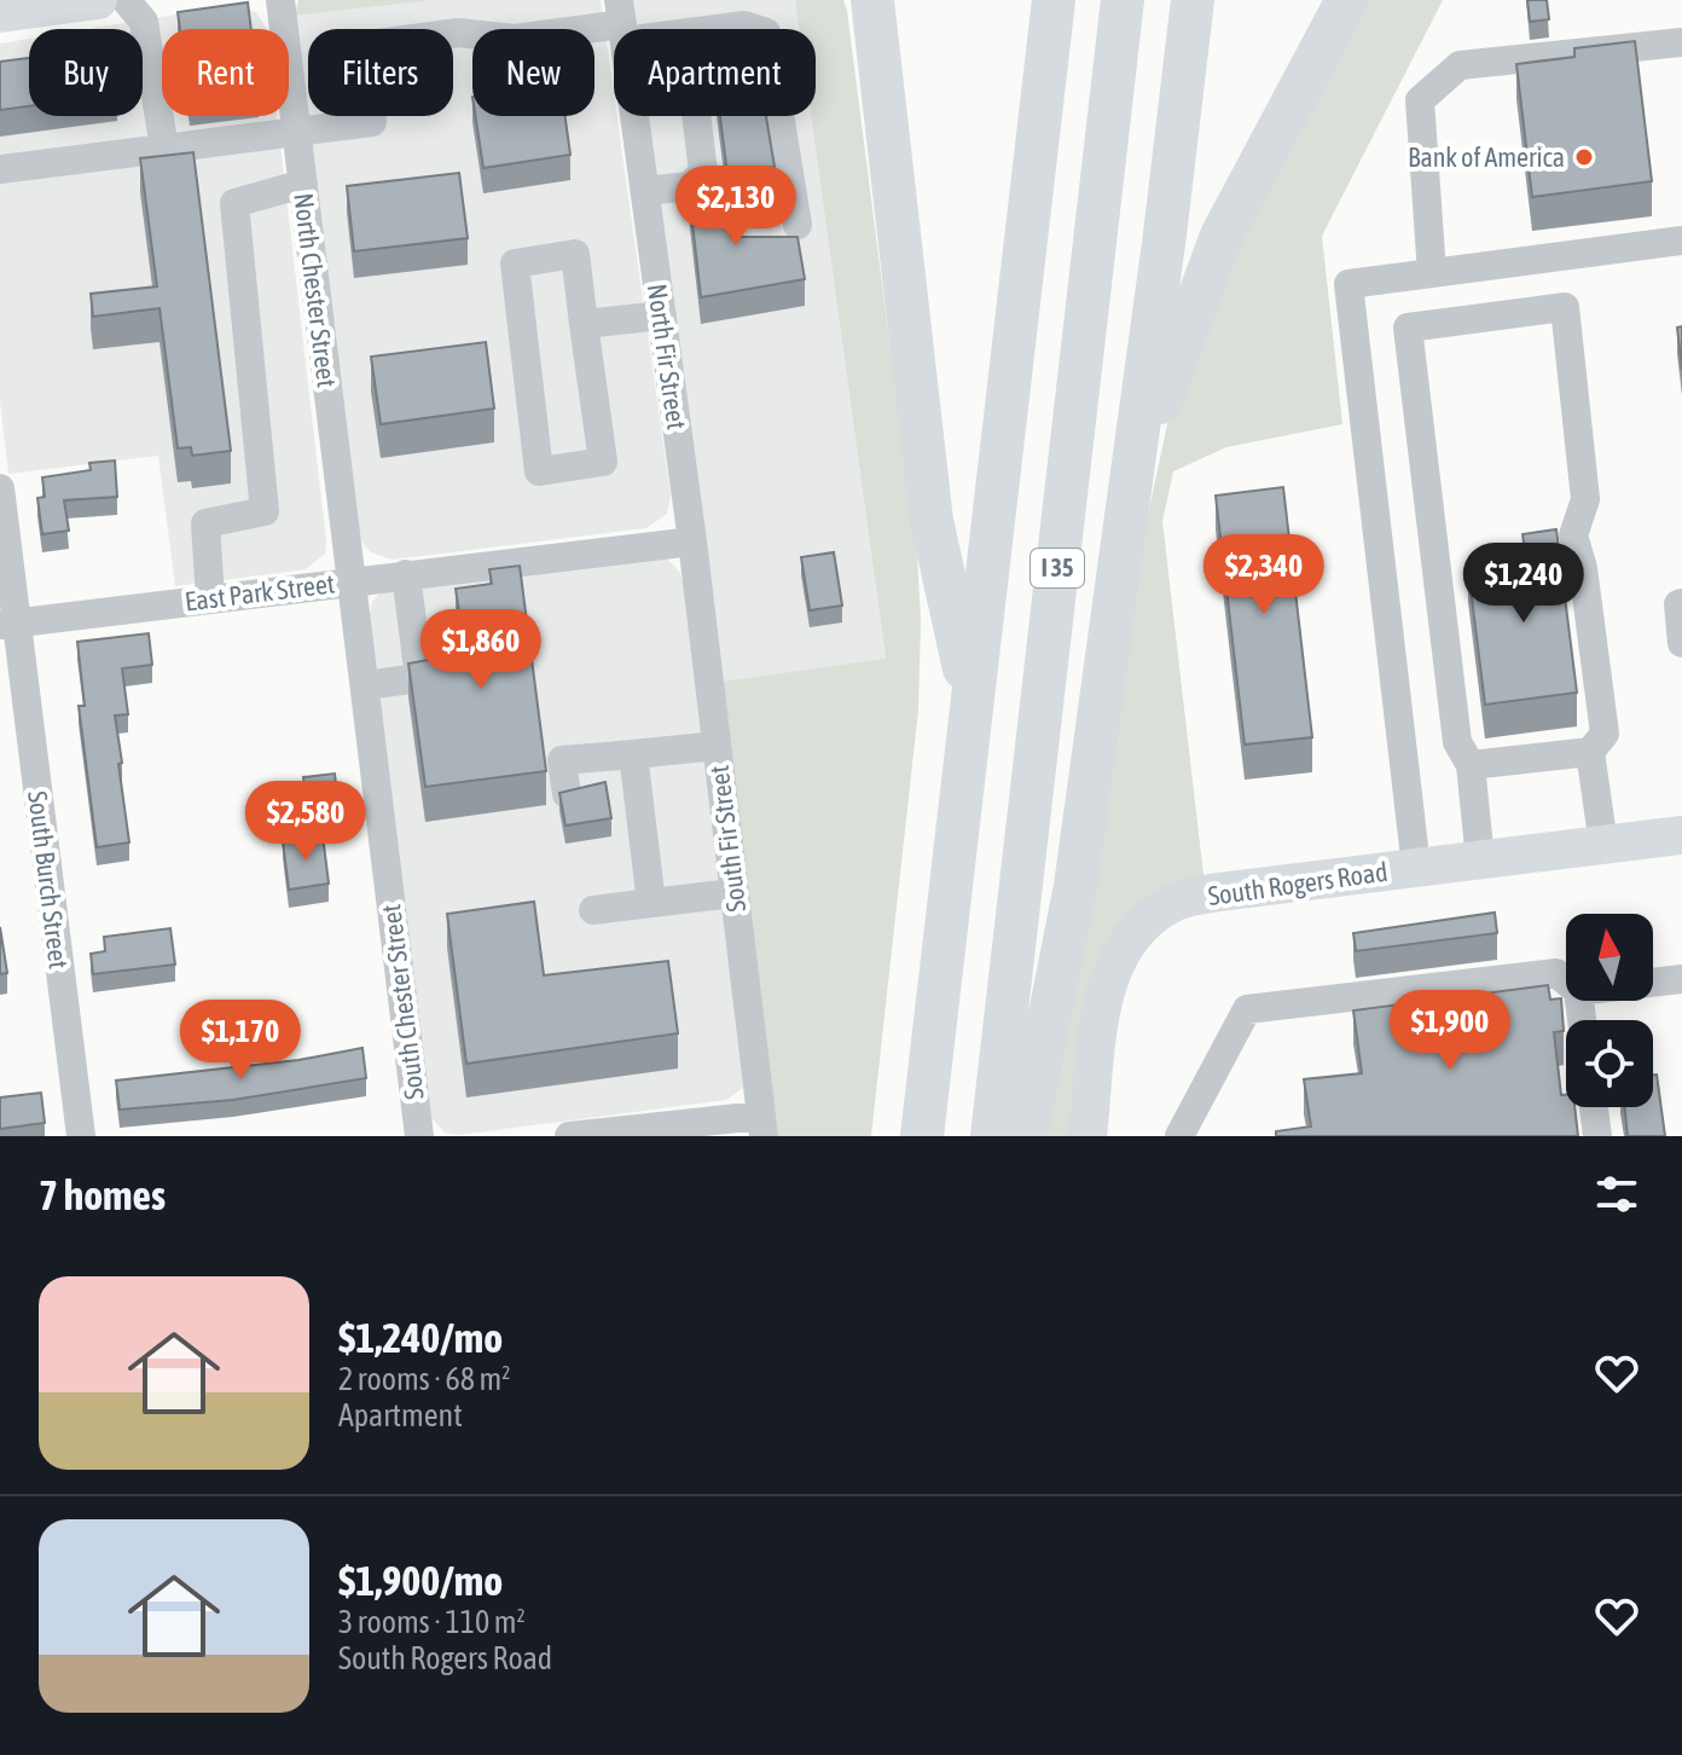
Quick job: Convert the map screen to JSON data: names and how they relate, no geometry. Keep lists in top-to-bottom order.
{
  "streets": {
    "highway": ["I 35"],
    "main road": ["South Rogers Road"],
    "street": [
      "North Chester Street",
      "North Fir Street",
      "East Park Street",
      "South Fir Street",
      "South Burch Street",
      "South Chester Street"
    ]
  },
  "crossings": [
    ["North Chester Street", "East Park Street"],
    ["North Chester Street", "South Chester Street"],
    ["North Fir Street", "East Park Street"],
    ["North Fir Street", "South Fir Street"],
    ["East Park Street", "South Fir Street"],
    ["East Park Street", "South Burch Street"],
    ["East Park Street", "South Chester Street"]
  ],
  "places": ["Bank of America"],
  "north": "top",
  "page": {
    "chip": [
      "Buy",
      "Rent",
      "Filters",
      "New",
      "Apartment"
    ],
    "price": [
      "$2,130",
      "$2,340",
      "$1,240",
      "$1,860",
      "$2,580",
      "$1,900",
      "$1,170"
    ],
    "heading": "7 homes",
    "list": [
      {
        "name": "$1,240/mo",
        "note": "2 rooms · 68 m² · Apartment"
      },
      {
        "name": "$1,900/mo",
        "note": "3 rooms · 110 m² · South Rogers Road"
      }
    ]
  }
}
